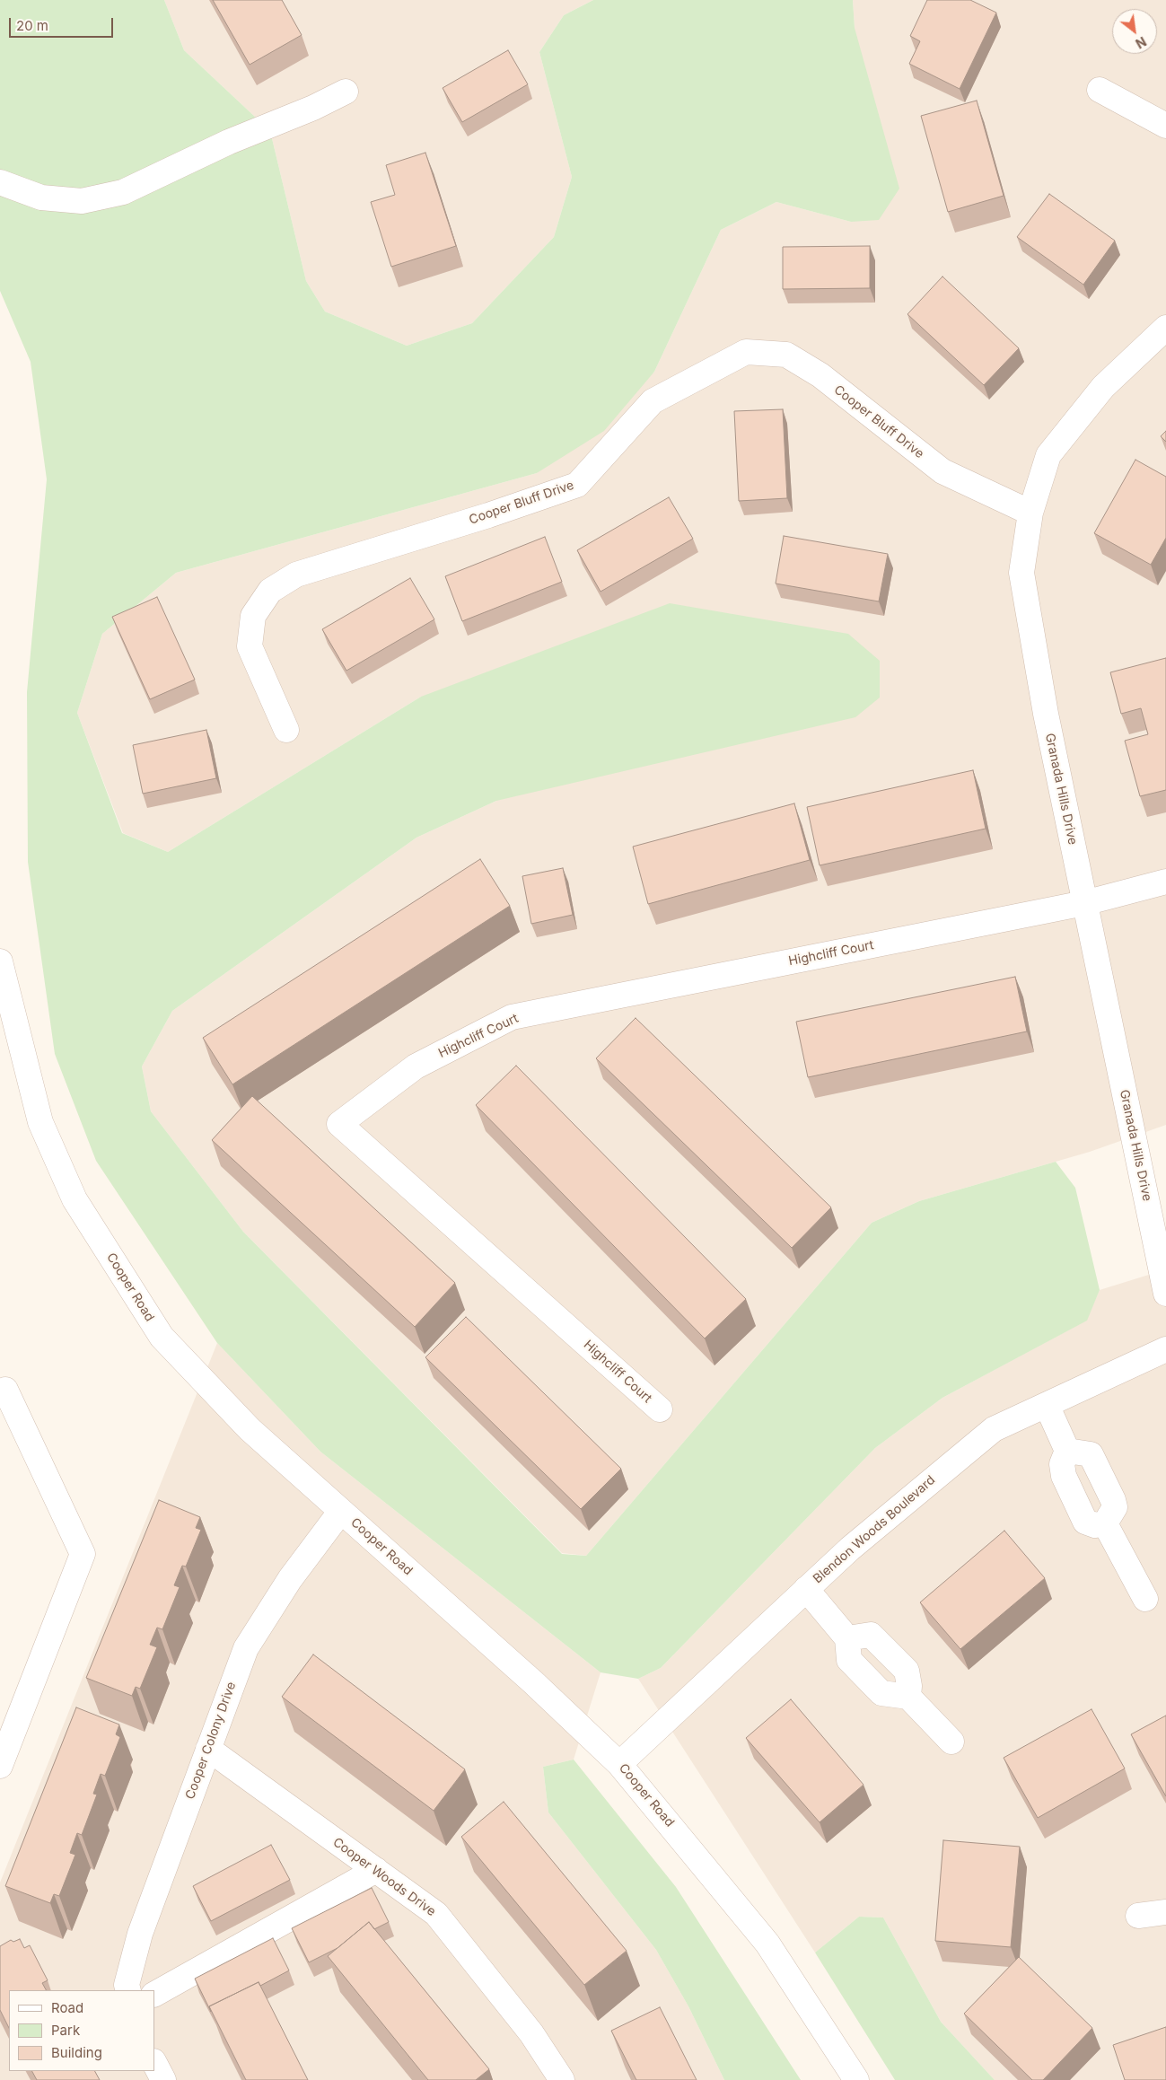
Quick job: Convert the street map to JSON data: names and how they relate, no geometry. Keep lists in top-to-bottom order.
{
  "streets": {
    "street": [
      "Cooper Bluff Drive",
      "Granada Hills Drive",
      "Highcliff Court",
      "Cooper Road",
      "Blendon Woods Boulevard",
      "Cooper Colony Drive",
      "Cooper Woods Drive"
    ]
  },
  "crossings": [
    ["Cooper Bluff Drive", "Granada Hills Drive"],
    ["Granada Hills Drive", "Highcliff Court"],
    ["Cooper Road", "Blendon Woods Boulevard"],
    ["Cooper Road", "Cooper Colony Drive"],
    ["Cooper Colony Drive", "Cooper Woods Drive"]
  ],
  "legend": ["Road", "Park", "Building"],
  "scale_bar": "20 m",
  "north": "bottom right"
}
